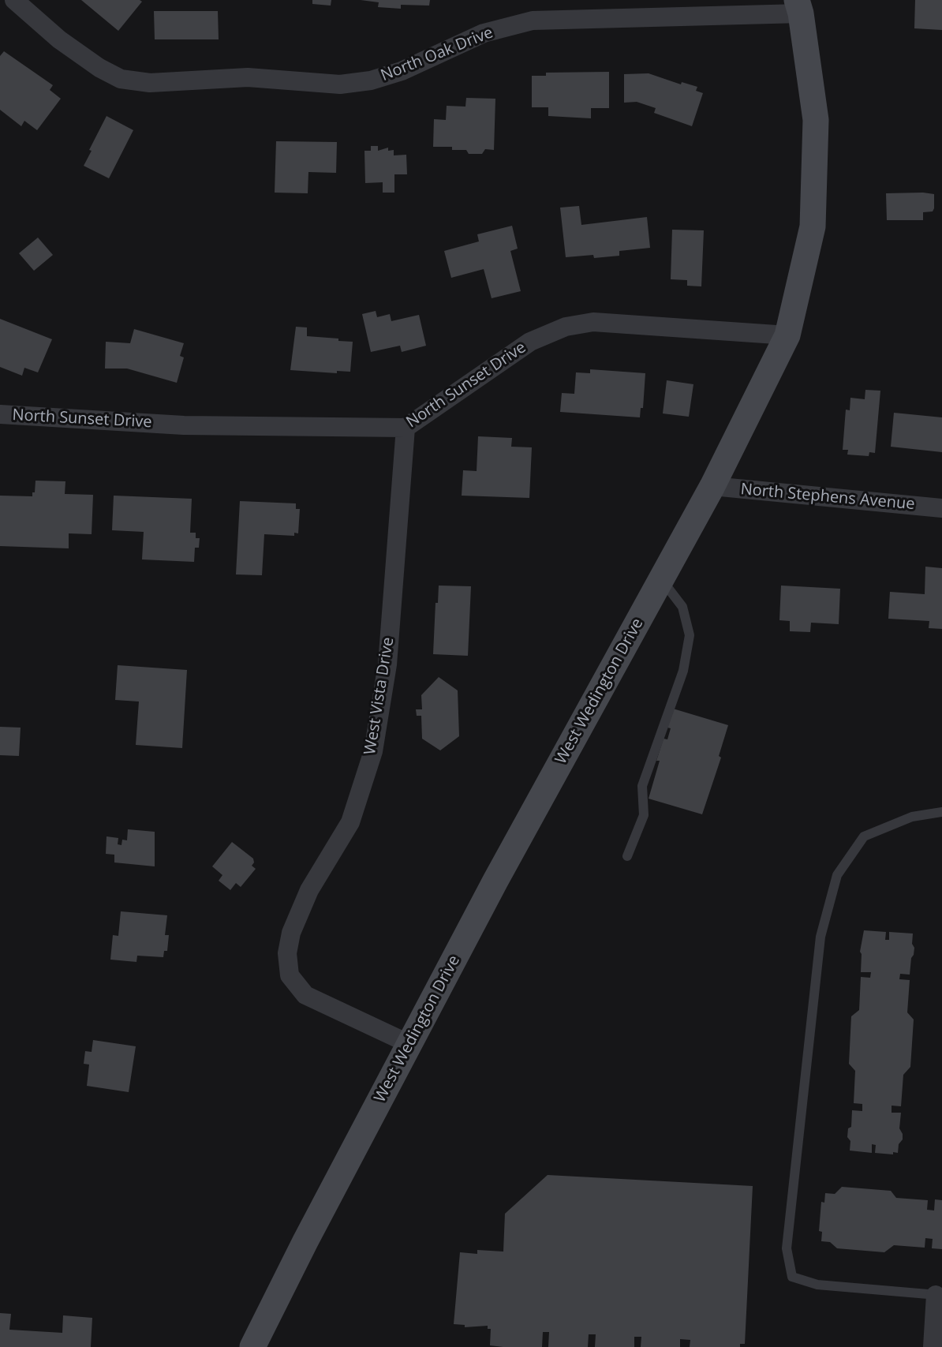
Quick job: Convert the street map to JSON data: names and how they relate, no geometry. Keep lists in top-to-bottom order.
{
  "streets": {
    "main road": ["West Wedington Drive"],
    "street": [
      "North Oak Drive",
      "North Sunset Drive",
      "North Stephens Avenue",
      "West Vista Drive"
    ]
  },
  "crossings": [
    ["North Oak Drive", "West Wedington Drive"],
    ["North Sunset Drive", "West Wedington Drive"],
    ["North Sunset Drive", "West Vista Drive"],
    ["North Stephens Avenue", "West Wedington Drive"],
    ["West Wedington Drive", "West Vista Drive"]
  ]
}
